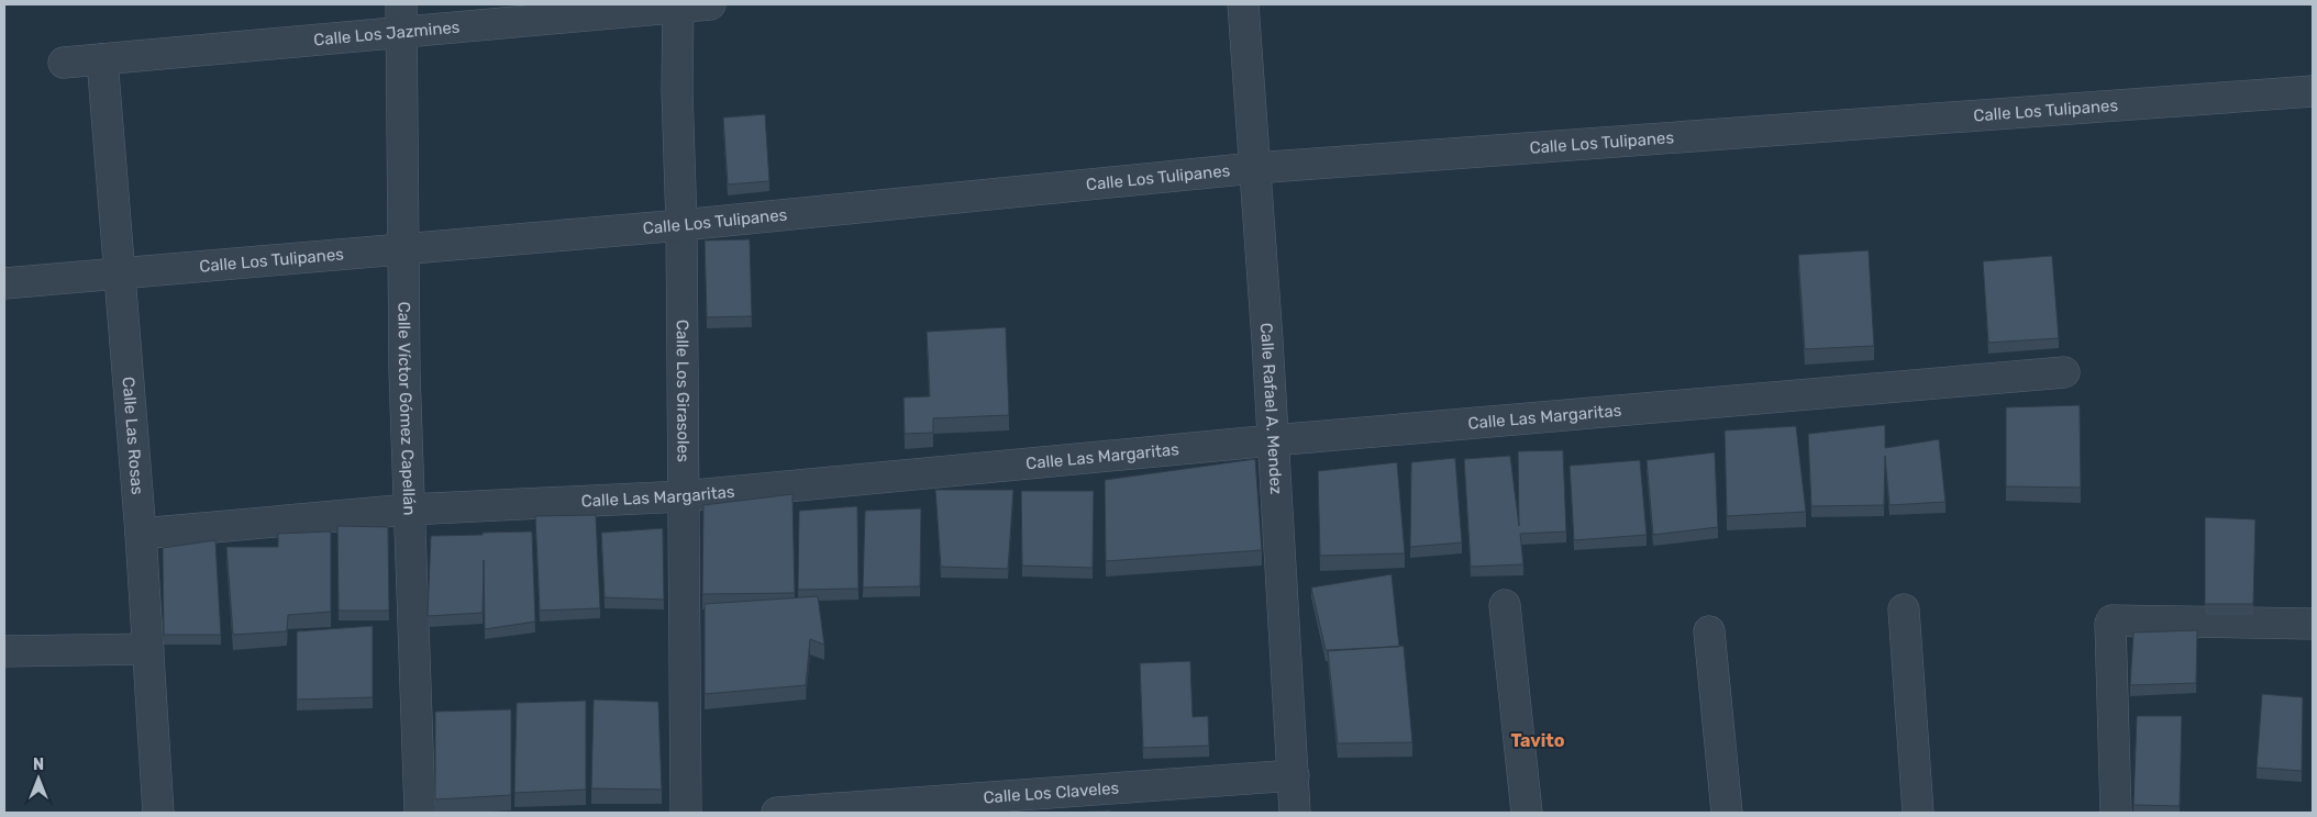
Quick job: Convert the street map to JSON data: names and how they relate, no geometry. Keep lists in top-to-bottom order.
{
  "streets": {
    "street": [
      "Calle Los Jazmines",
      "Calle Los Tulipanes",
      "Calle Los Girasoles",
      "Calle Víctor Gómez Capellán",
      "Calle Rafael A. Mendez",
      "Calle Las Margaritas",
      "Calle Las Rosas",
      "Calle Los Claveles"
    ]
  },
  "crossings": [
    ["Calle Los Jazmines", "Calle Los Girasoles"],
    ["Calle Los Jazmines", "Calle Víctor Gómez Capellán"],
    ["Calle Los Jazmines", "Calle Las Rosas"],
    ["Calle Los Tulipanes", "Calle Los Girasoles"],
    ["Calle Los Tulipanes", "Calle Víctor Gómez Capellán"],
    ["Calle Los Tulipanes", "Calle Rafael A. Mendez"],
    ["Calle Los Tulipanes", "Calle Las Rosas"],
    ["Calle Los Girasoles", "Calle Las Margaritas"],
    ["Calle Víctor Gómez Capellán", "Calle Las Margaritas"],
    ["Calle Rafael A. Mendez", "Calle Las Margaritas"],
    ["Calle Rafael A. Mendez", "Calle Los Claveles"],
    ["Calle Las Margaritas", "Calle Las Rosas"]
  ],
  "districts": ["Tavito"],
  "north": "top"
}
